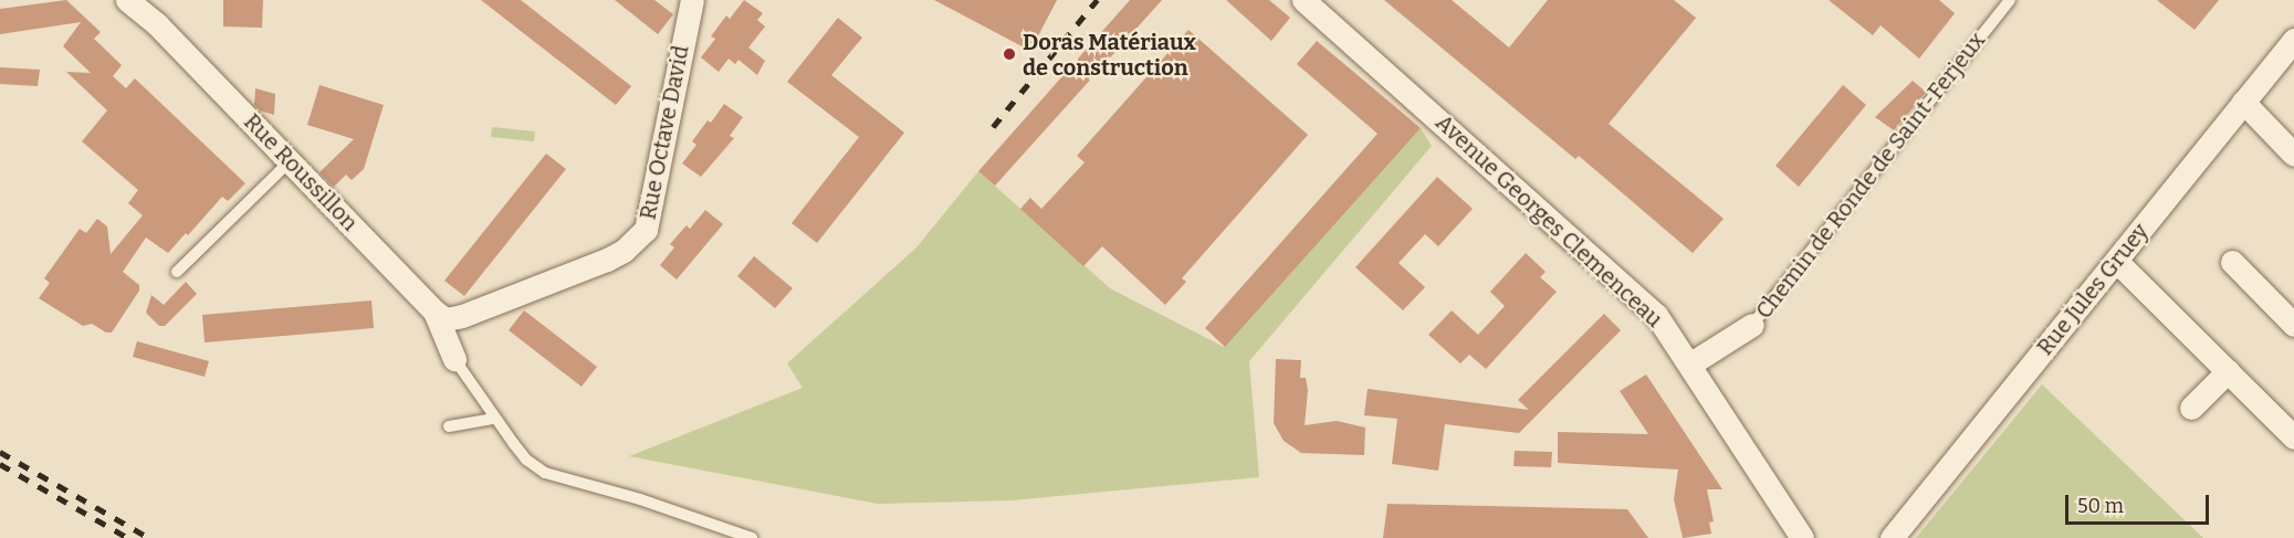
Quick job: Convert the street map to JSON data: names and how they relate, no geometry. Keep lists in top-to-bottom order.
{
  "streets": {
    "street": [
      "Rue Octave David",
      "Rue Roussillon",
      "Chemin de Ronde de Saint-Ferjeux",
      "Avenue Georges Clemenceau",
      "Rue Jules Gruey"
    ]
  },
  "crossings": [
    ["Rue Octave David", "Rue Roussillon"],
    ["Chemin de Ronde de Saint-Ferjeux", "Avenue Georges Clemenceau"]
  ],
  "places": ["Doras Matériaux de construction"],
  "scale_bar": "50 m"
}
